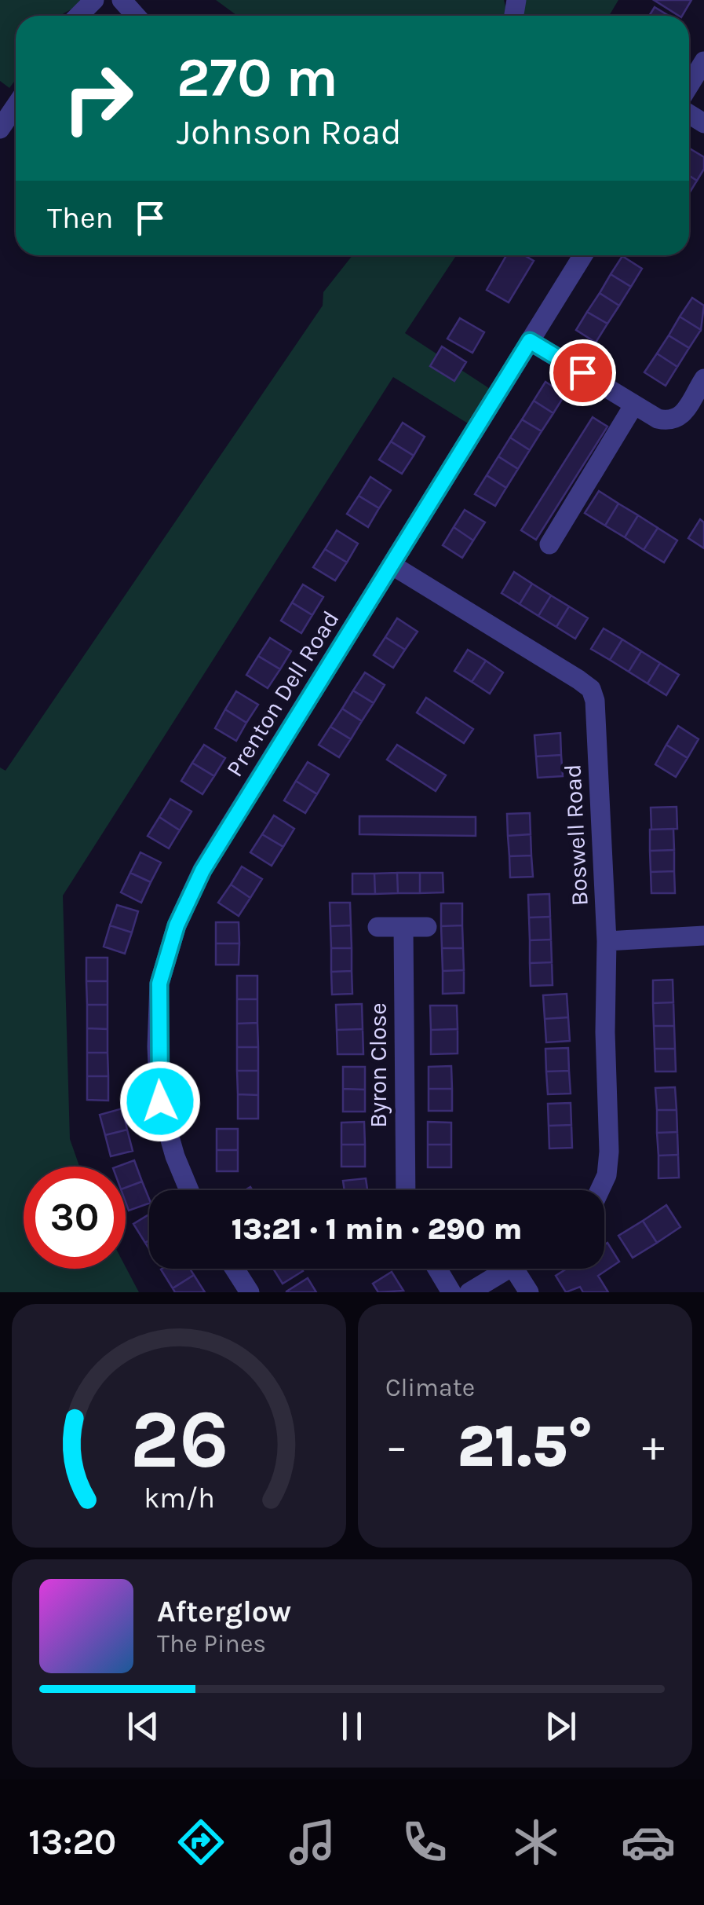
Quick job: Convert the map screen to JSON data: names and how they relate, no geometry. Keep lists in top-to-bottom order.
{
  "streets": {
    "street": ["Prenton Dell Road", "Boswell Road", "Byron Close"]
  },
  "crossings": [
    ["Prenton Dell Road", "Boswell Road"]
  ],
  "page": {
    "turn": ["270 m", "Johnson Road"],
    "then": "Then",
    "limit": "30",
    "trip": "13:21 · 1 min · 290 m",
    "tile": "Climate",
    "heat": ["−", "21.5°", "+"],
    "song": ["Afterglow", "The Pines"],
    "tabs": "13:20",
    "gauge": ["26", "km/h"]
  }
}
